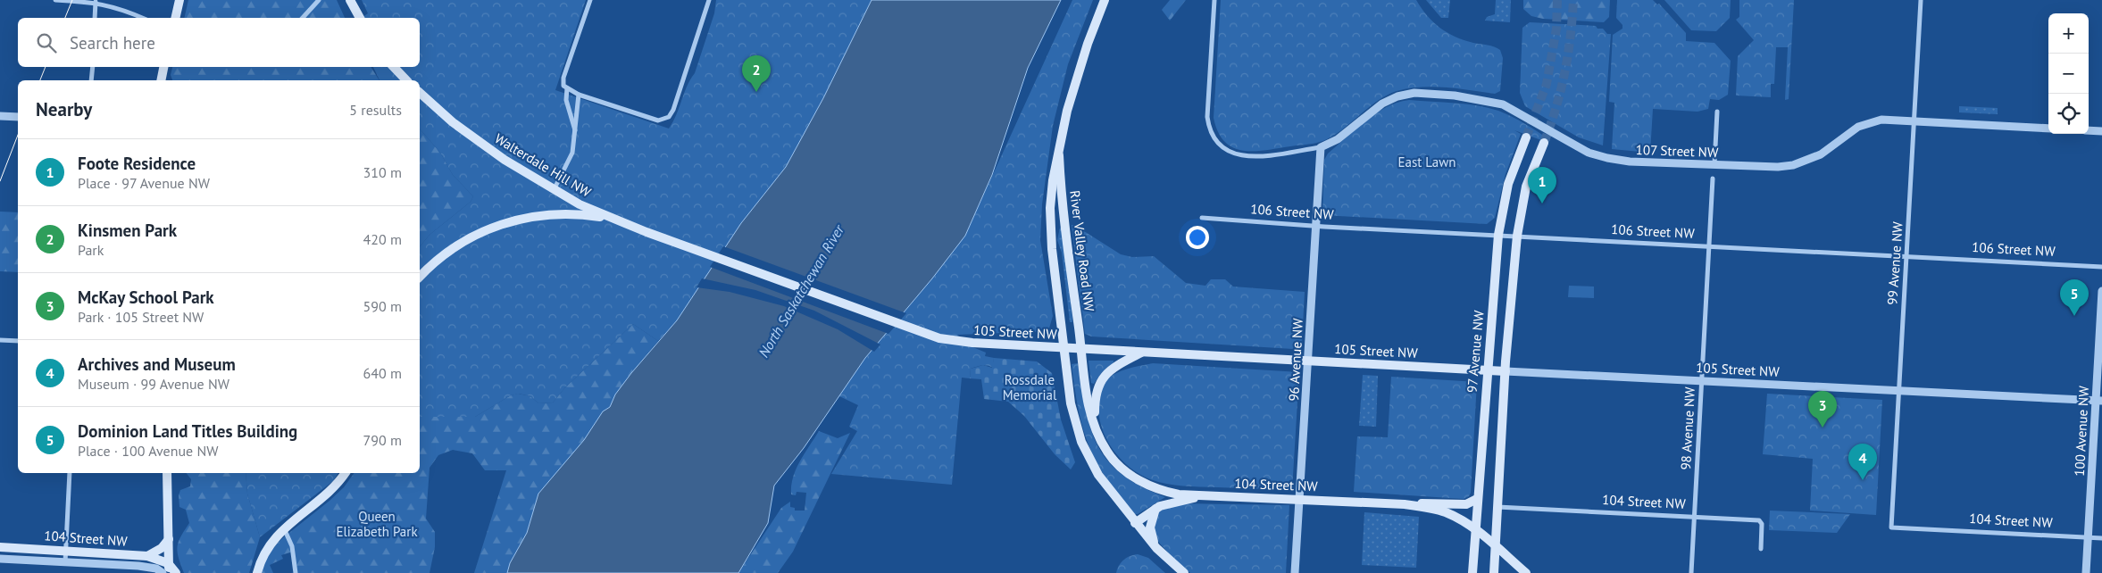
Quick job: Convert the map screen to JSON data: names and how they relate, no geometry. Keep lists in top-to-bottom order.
{
  "streets": {
    "main road": [
      "Walterdale Hill NW",
      "River Valley Road NW",
      "105 Street NW",
      "97 Avenue NW",
      "104 Street NW"
    ],
    "street": [
      "107 Street NW",
      "106 Street NW",
      "99 Avenue NW",
      "96 Avenue NW",
      "98 Avenue NW",
      "100 Avenue NW"
    ]
  },
  "crossings": [
    ["107 Street NW", "99 Avenue NW"],
    ["107 Street NW", "96 Avenue NW"],
    ["Walterdale Hill NW", "105 Street NW"],
    ["106 Street NW", "99 Avenue NW"],
    ["106 Street NW", "97 Avenue NW"],
    ["106 Street NW", "96 Avenue NW"],
    ["106 Street NW", "98 Avenue NW"],
    ["River Valley Road NW", "105 Street NW"],
    ["River Valley Road NW", "104 Street NW"],
    ["99 Avenue NW", "105 Street NW"],
    ["99 Avenue NW", "104 Street NW"],
    ["105 Street NW", "97 Avenue NW"],
    ["105 Street NW", "96 Avenue NW"],
    ["105 Street NW", "98 Avenue NW"],
    ["105 Street NW", "100 Avenue NW"],
    ["97 Avenue NW", "104 Street NW"],
    ["96 Avenue NW", "104 Street NW"],
    ["98 Avenue NW", "104 Street NW"],
    ["100 Avenue NW", "104 Street NW"]
  ],
  "water": ["North Saskatchewan River"],
  "parks": ["East Lawn", "Rossdale Memorial", "Queen Elizabeth Park"],
  "page": {
    "map_buttons": ["+", "−"],
    "search": "Search here",
    "pins": [
      "2",
      "1",
      "5",
      "3",
      "4"
    ],
    "heading": ["Nearby", "5 results"],
    "list": [
      {
        "mark": "1",
        "name": "Foote Residence",
        "note": "Place · 97 Avenue NW",
        "value": "310 m"
      },
      {
        "mark": "2",
        "name": "Kinsmen Park",
        "note": "Park",
        "value": "420 m"
      },
      {
        "mark": "3",
        "name": "McKay School Park",
        "note": "Park · 105 Street NW",
        "value": "590 m"
      },
      {
        "mark": "4",
        "name": "Archives and Museum",
        "note": "Museum · 99 Avenue NW",
        "value": "640 m"
      },
      {
        "mark": "5",
        "name": "Dominion Land Titles Building",
        "note": "Place · 100 Avenue NW",
        "value": "790 m"
      }
    ]
  }
}
